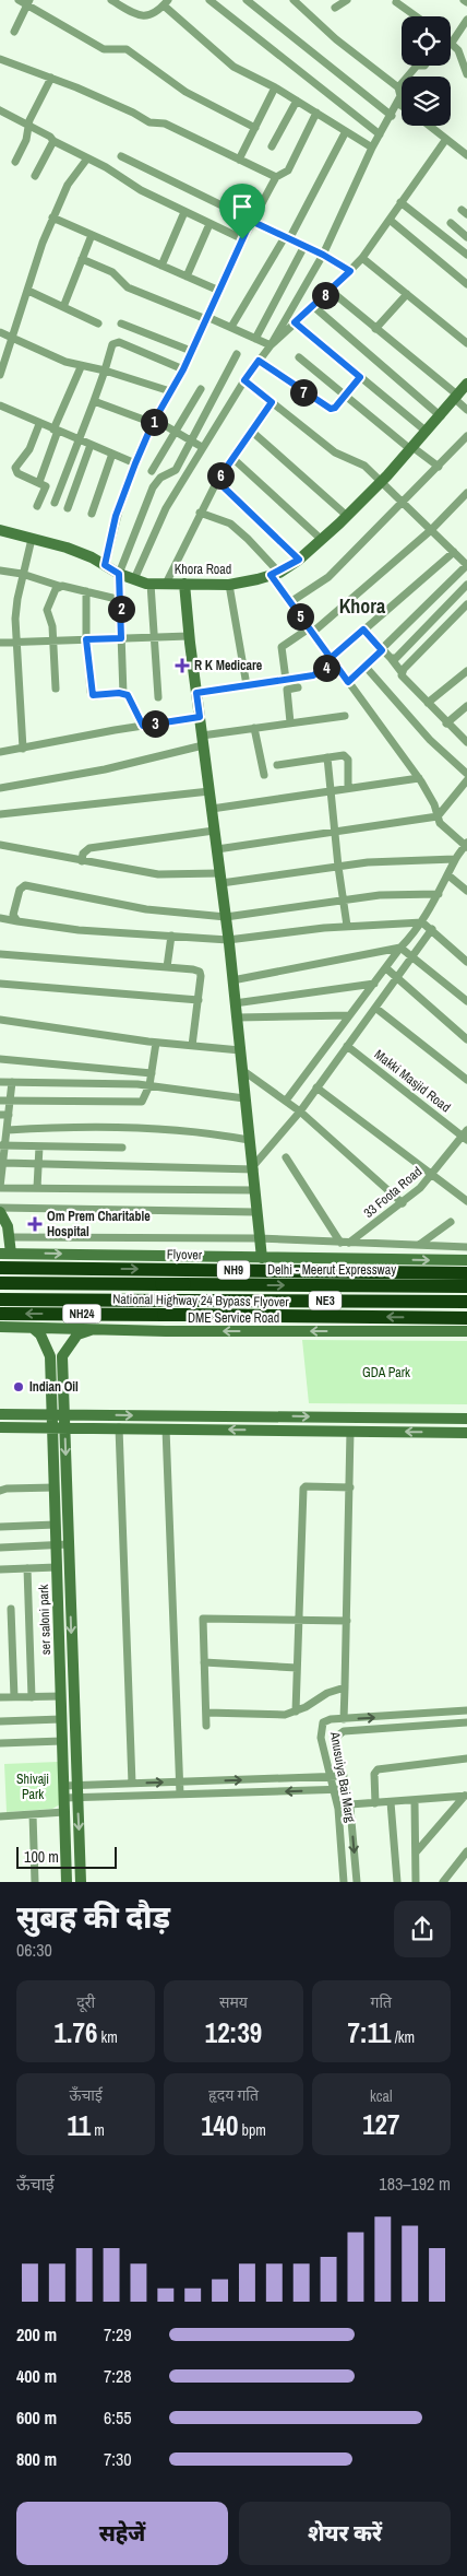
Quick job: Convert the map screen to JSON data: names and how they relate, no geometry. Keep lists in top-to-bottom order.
{
  "streets": {
    "highway": [
      "Flyover",
      "NH9",
      "Delhi - Meerut Expressway",
      "National Highway 24 Bypass Flyover",
      "NE3",
      "NH24"
    ],
    "street": [
      "Khora Road",
      "Makki Masjid Road",
      "33 Foota Road",
      "DME Service Road",
      "ser saloni park",
      "Anusuiya Bai Marg"
    ]
  },
  "crossings": [
    ["Makki Masjid Road", "33 Foota Road"],
    ["National Highway 24 Bypass Flyover", "NE3"],
    ["DME Service Road", "ser saloni park"]
  ],
  "districts": ["Khora"],
  "parks": ["GDA Park", "Shivaji Park"],
  "places": {
    "health": ["R K Medicare", "Om Prem Charitable Hospital"],
    "other": ["Indian Oil"]
  },
  "scale_bar": "100 m",
  "page": {
    "pins": [
      "8",
      "7",
      "1",
      "6",
      "2",
      "5",
      "4",
      "3"
    ],
    "scale": "100 m",
    "heading": ["सुबह की दौड़", "06:30"],
    "stats": [
      ["दूरी", "1.76 km"],
      ["समय", "12:39"],
      ["गति", "7:11 /km"],
      ["ऊँचाई", "11 m"],
      ["हृदय गति", "140 bpm"],
      ["kcal", "127"]
    ],
    "chart": ["ऊँचाई", "183–192 m"],
    "list": [
      {
        "name": "200 m",
        "note": "7:29"
      },
      {
        "name": "400 m",
        "note": "7:28"
      },
      {
        "name": "600 m",
        "note": "6:55"
      },
      {
        "name": "800 m",
        "note": "7:30"
      }
    ],
    "buttons": ["सहेजें", "शेयर करें"]
  }
}
